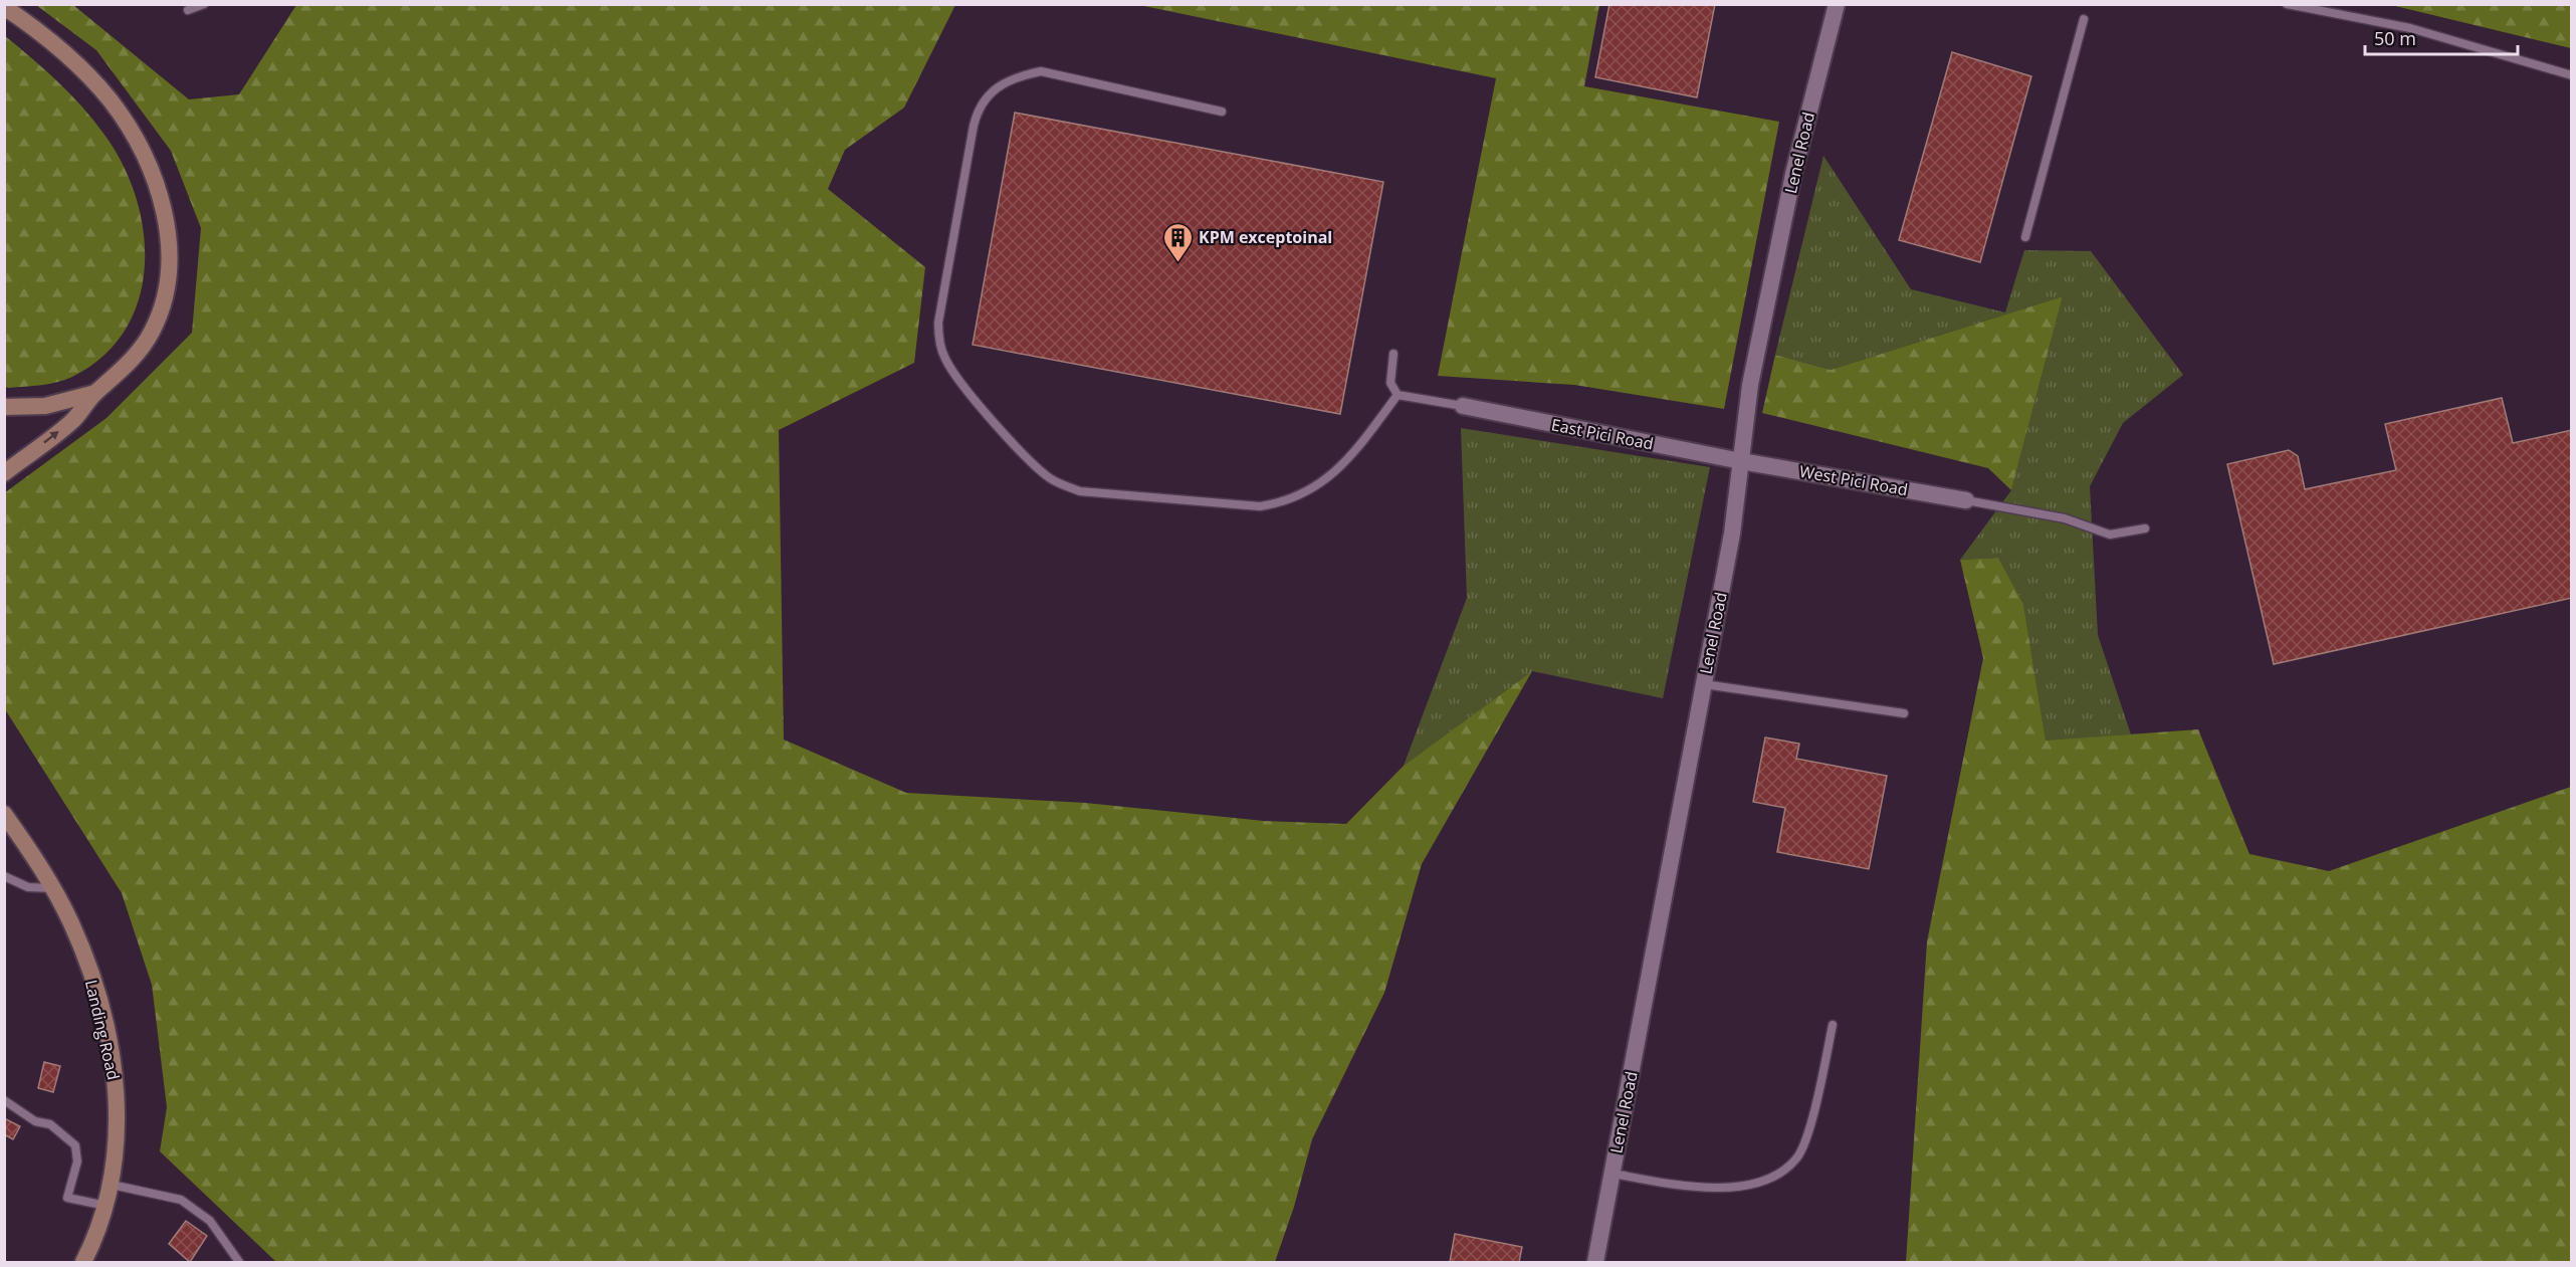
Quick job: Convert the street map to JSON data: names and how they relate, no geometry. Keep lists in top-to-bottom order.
{
  "streets": {
    "main road": ["Landing Road"],
    "street": ["Lenel Road", "East Pici Road", "West Pici Road"]
  },
  "crossings": [
    ["Lenel Road", "East Pici Road"],
    ["Lenel Road", "West Pici Road"],
    ["East Pici Road", "West Pici Road"]
  ],
  "places": {
    "building": ["KPM exceptoinal"]
  },
  "scale_bar": "50 m"
}
